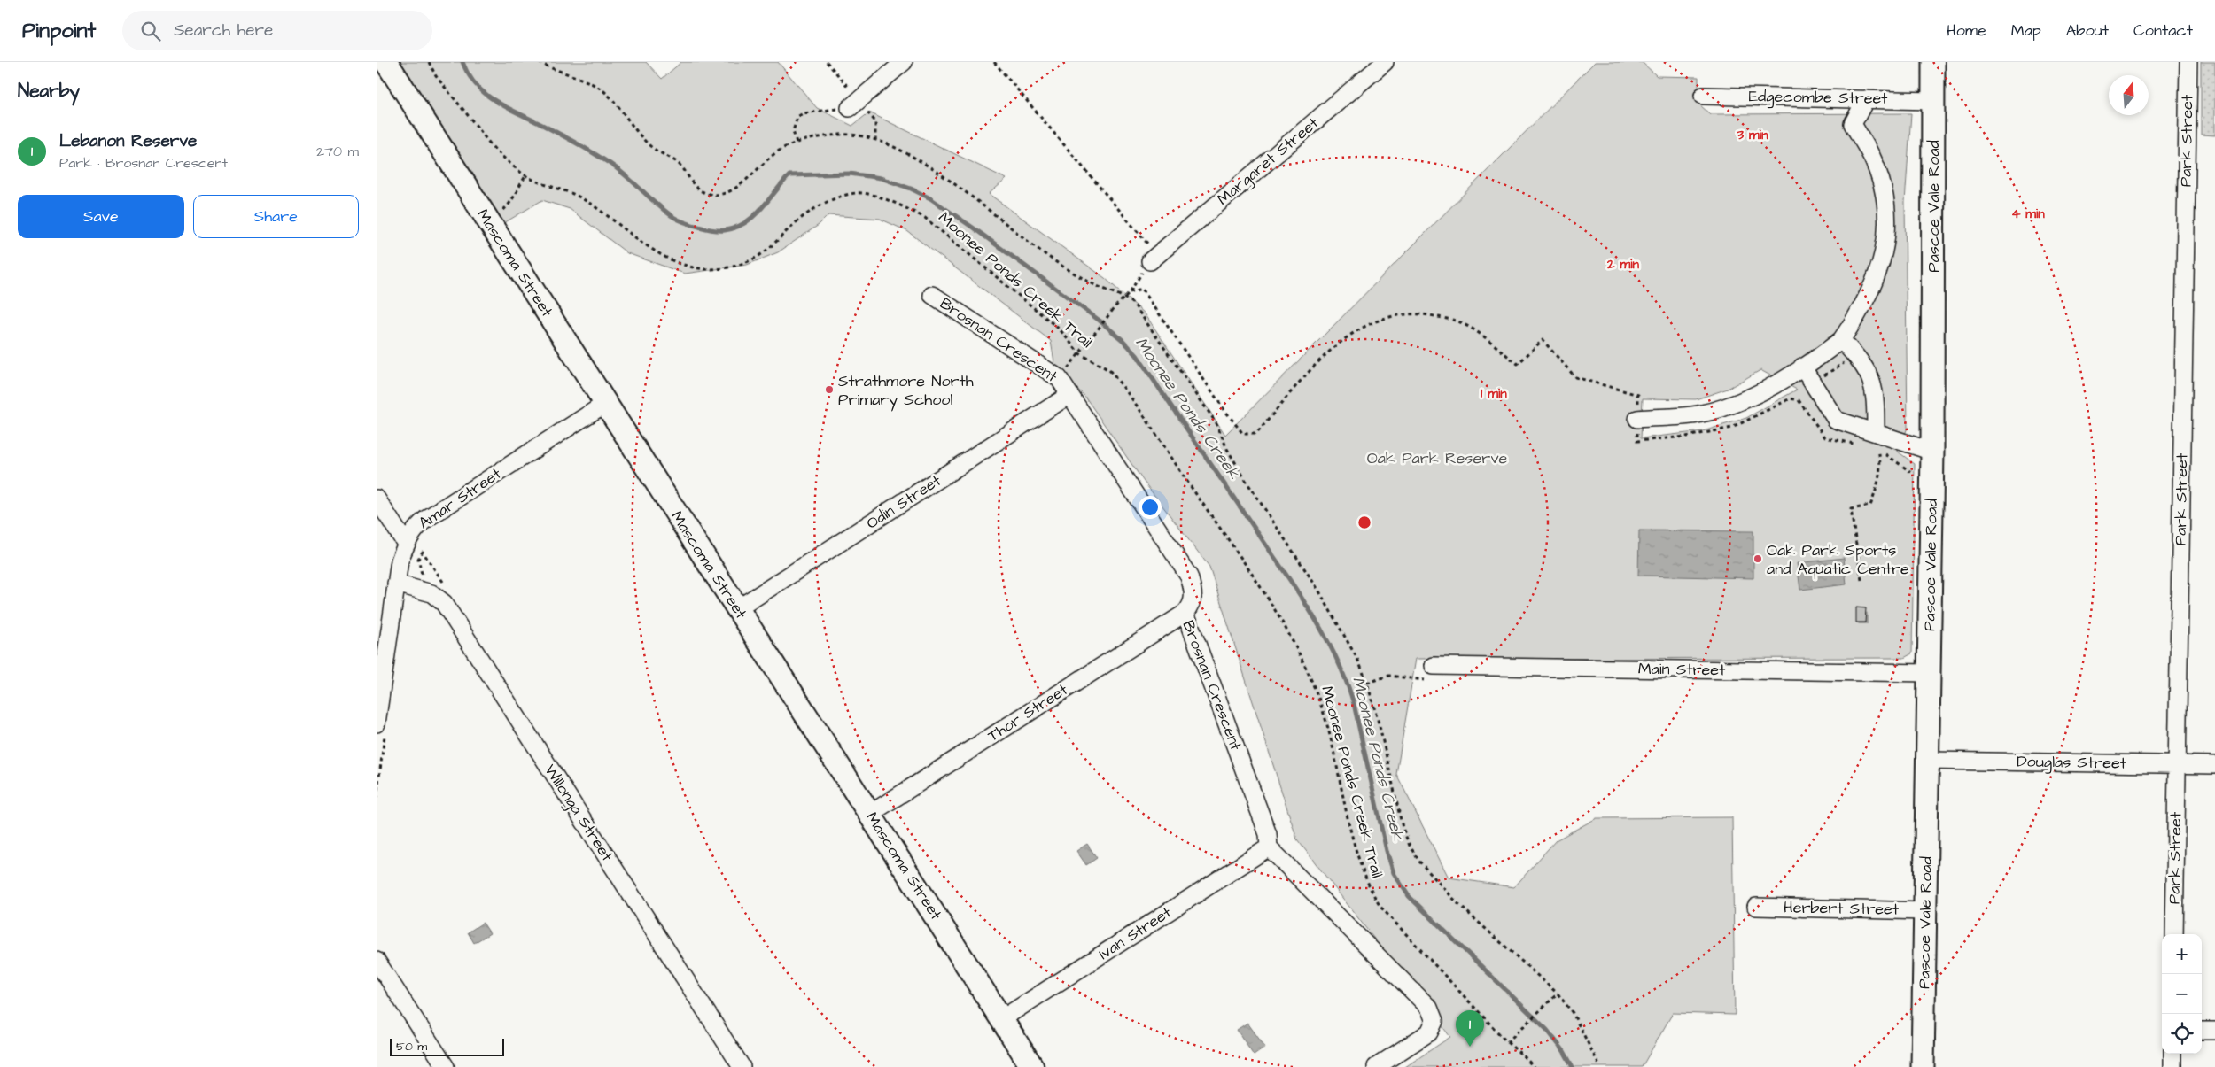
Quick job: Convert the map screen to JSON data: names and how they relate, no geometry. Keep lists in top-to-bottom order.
{
  "streets": {
    "main road": ["Pascoe Vale Road", "Mascoma Street"],
    "street": [
      "Edgecombe Street",
      "Park Street",
      "Margaret Street",
      "Brosnan Crescent",
      "Amar Street",
      "Odin Street",
      "Main Street",
      "Thor Street",
      "Douglas Street",
      "Willonga Street",
      "Herbert Street",
      "Ivan Street"
    ],
    "path": ["Moonee Ponds Creek Trail"]
  },
  "crossings": [
    ["Edgecombe Street", "Pascoe Vale Road"],
    ["Park Street", "Douglas Street"],
    ["Pascoe Vale Road", "Main Street"],
    ["Pascoe Vale Road", "Douglas Street"],
    ["Pascoe Vale Road", "Herbert Street"],
    ["Mascoma Street", "Amar Street"],
    ["Mascoma Street", "Odin Street"],
    ["Mascoma Street", "Thor Street"],
    ["Mascoma Street", "Ivan Street"],
    ["Brosnan Crescent", "Odin Street"],
    ["Brosnan Crescent", "Thor Street"],
    ["Brosnan Crescent", "Ivan Street"],
    ["Amar Street", "Willonga Street"]
  ],
  "water": ["Moonee Ponds Creek"],
  "parks": ["Oak Park Reserve"],
  "places": ["Strathmore North Primary School", "Oak Park Sports and Aquatic Centre"],
  "scale_bar": "50 m",
  "north": "top",
  "page": {
    "header": "Pinpoint",
    "search": "Search here",
    "nav": [
      "Home",
      "Map",
      "About",
      "Contact"
    ],
    "heading": "Nearby",
    "list": [
      {
        "mark": "1",
        "name": "Lebanon Reserve",
        "note": "Park · Brosnan Crescent",
        "value": "270 m"
      }
    ],
    "buttons": ["Save", "Share"],
    "map_buttons": ["+", "−"],
    "pins": "1",
    "scale": "50 m"
  },
  "rings": [
    "3 min",
    "4 min",
    "2 min",
    "1 min"
  ]
}
